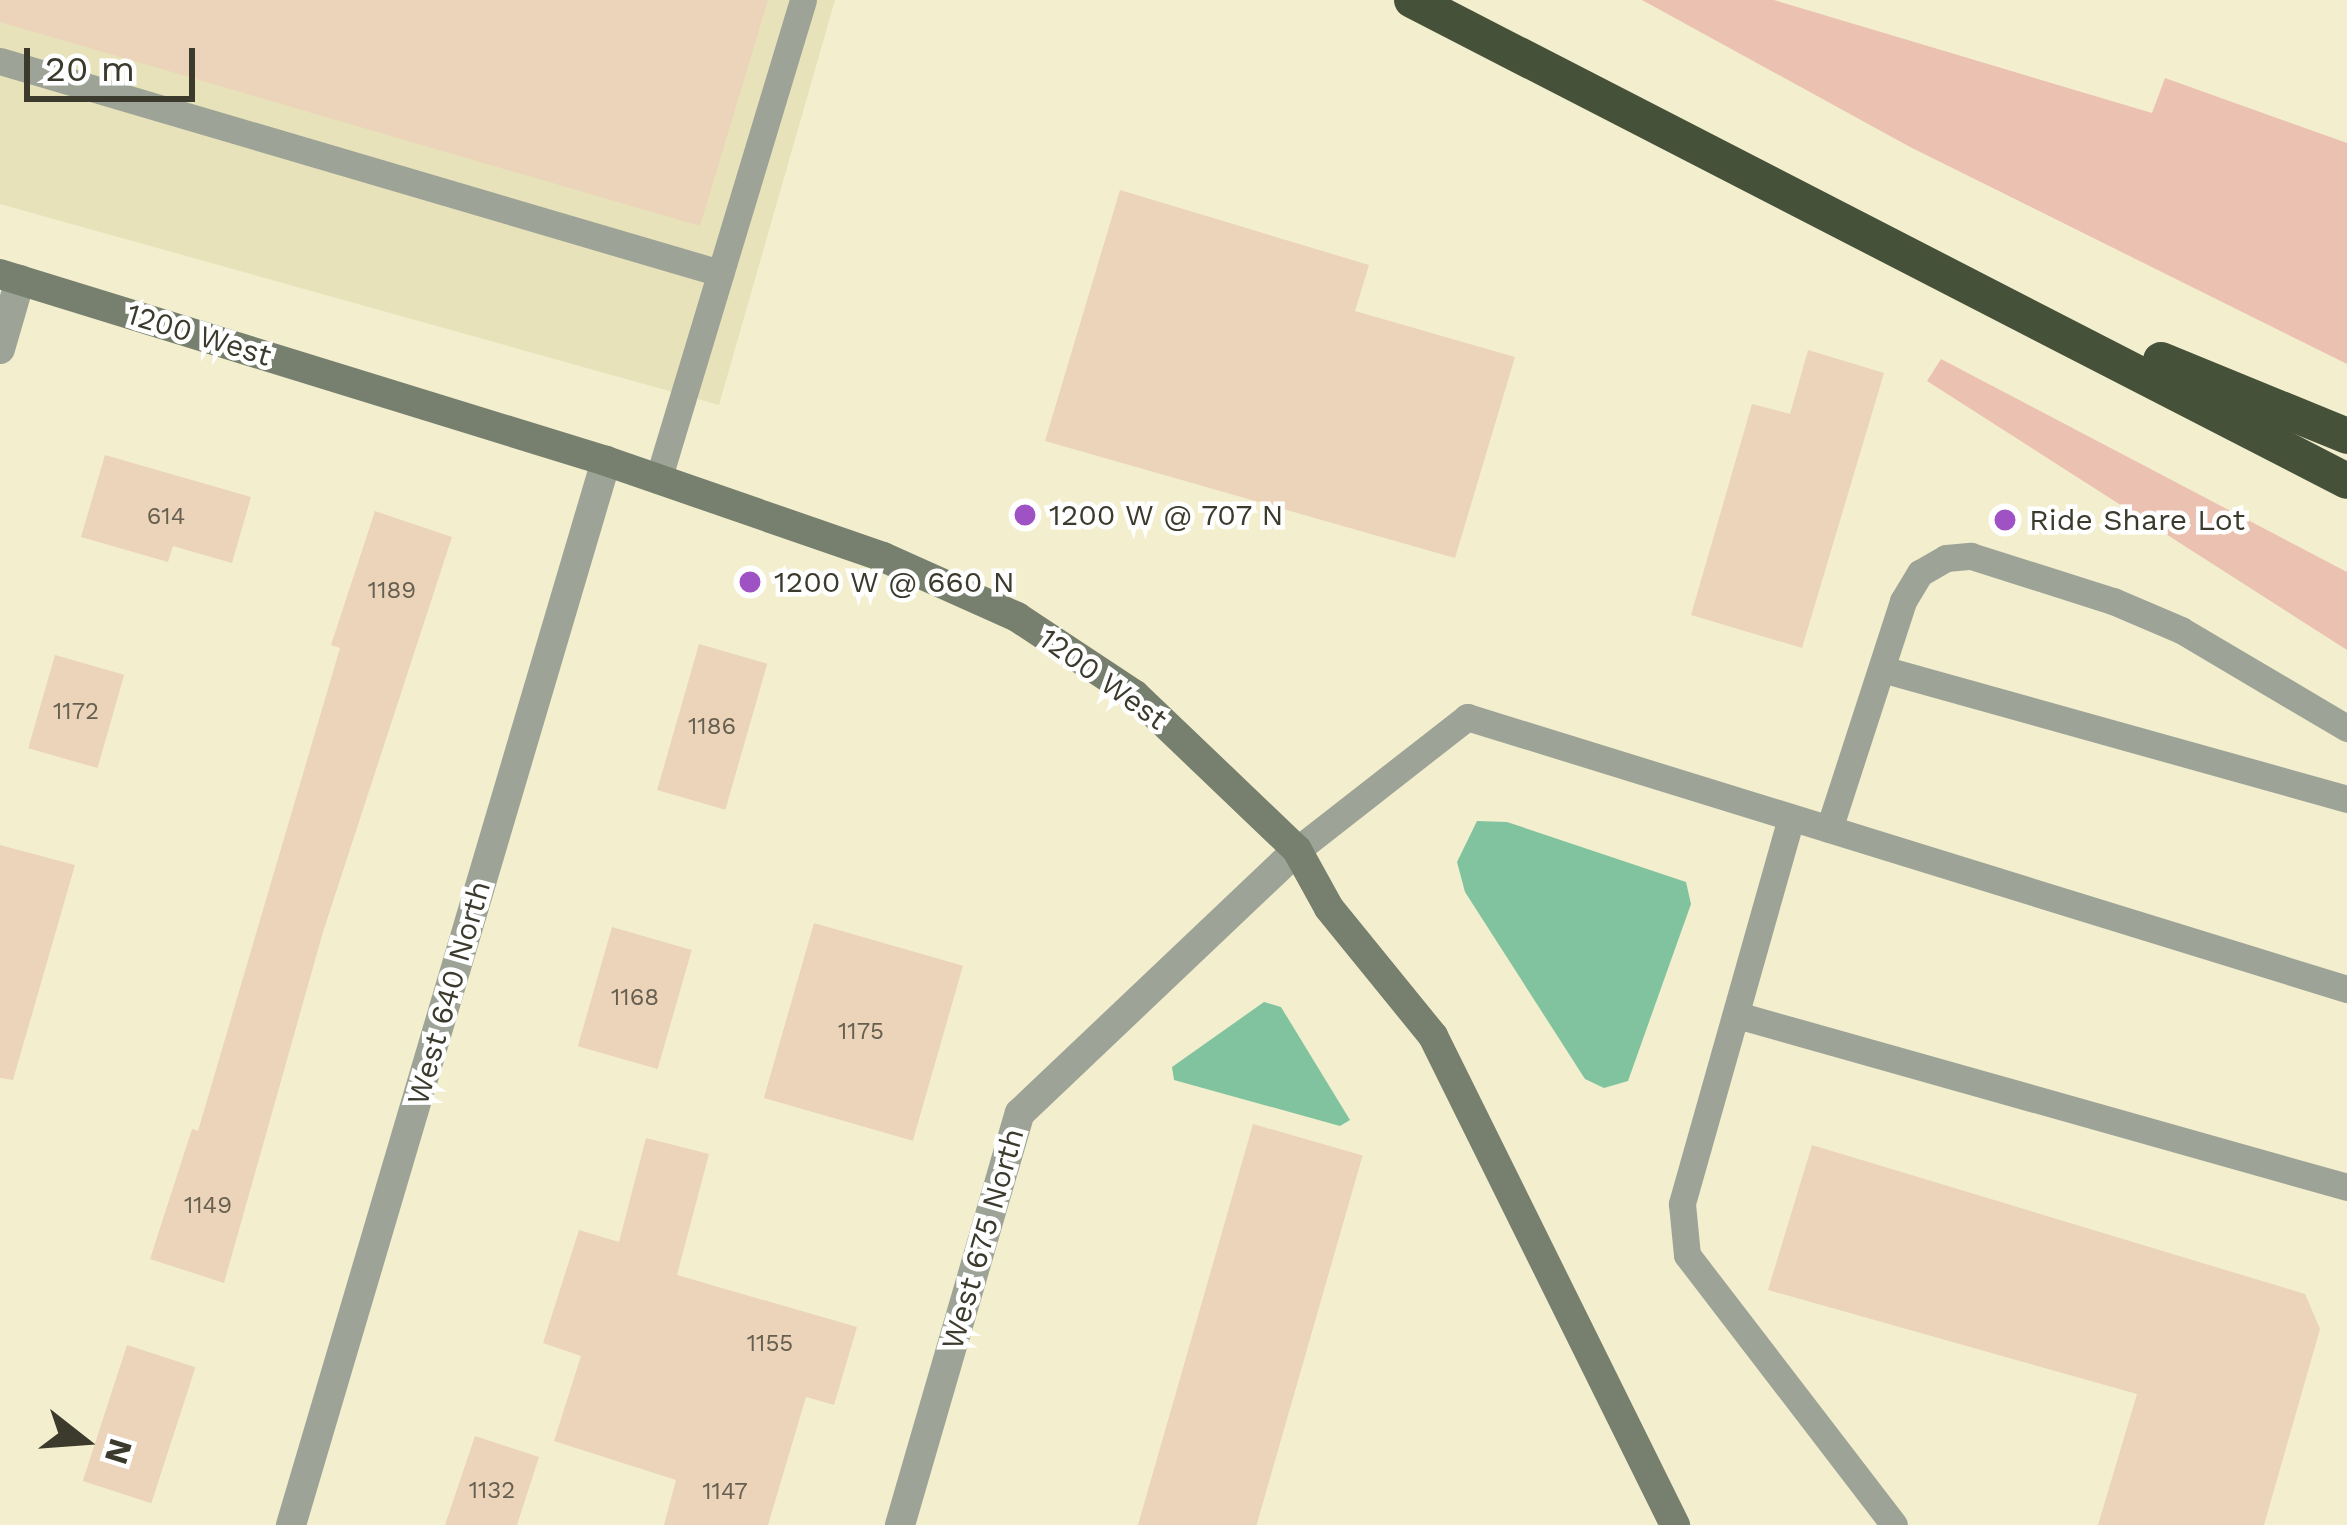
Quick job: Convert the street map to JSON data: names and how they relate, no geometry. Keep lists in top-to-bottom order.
{
  "streets": {
    "street": ["1200 West", "West 640 North", "West 675 North"]
  },
  "crossings": [
    ["1200 West", "West 640 North"],
    ["1200 West", "West 675 North"]
  ],
  "places": ["1200 W @ 707 N", "Ride Share Lot", "1200 W @ 660 N"],
  "house_numbers": [
    "614",
    "1189",
    "1172",
    "1186",
    "1168",
    "1175",
    "1149",
    "1155",
    "1132",
    "1147"
  ],
  "scale_bar": "20 m",
  "north": "right"
}
